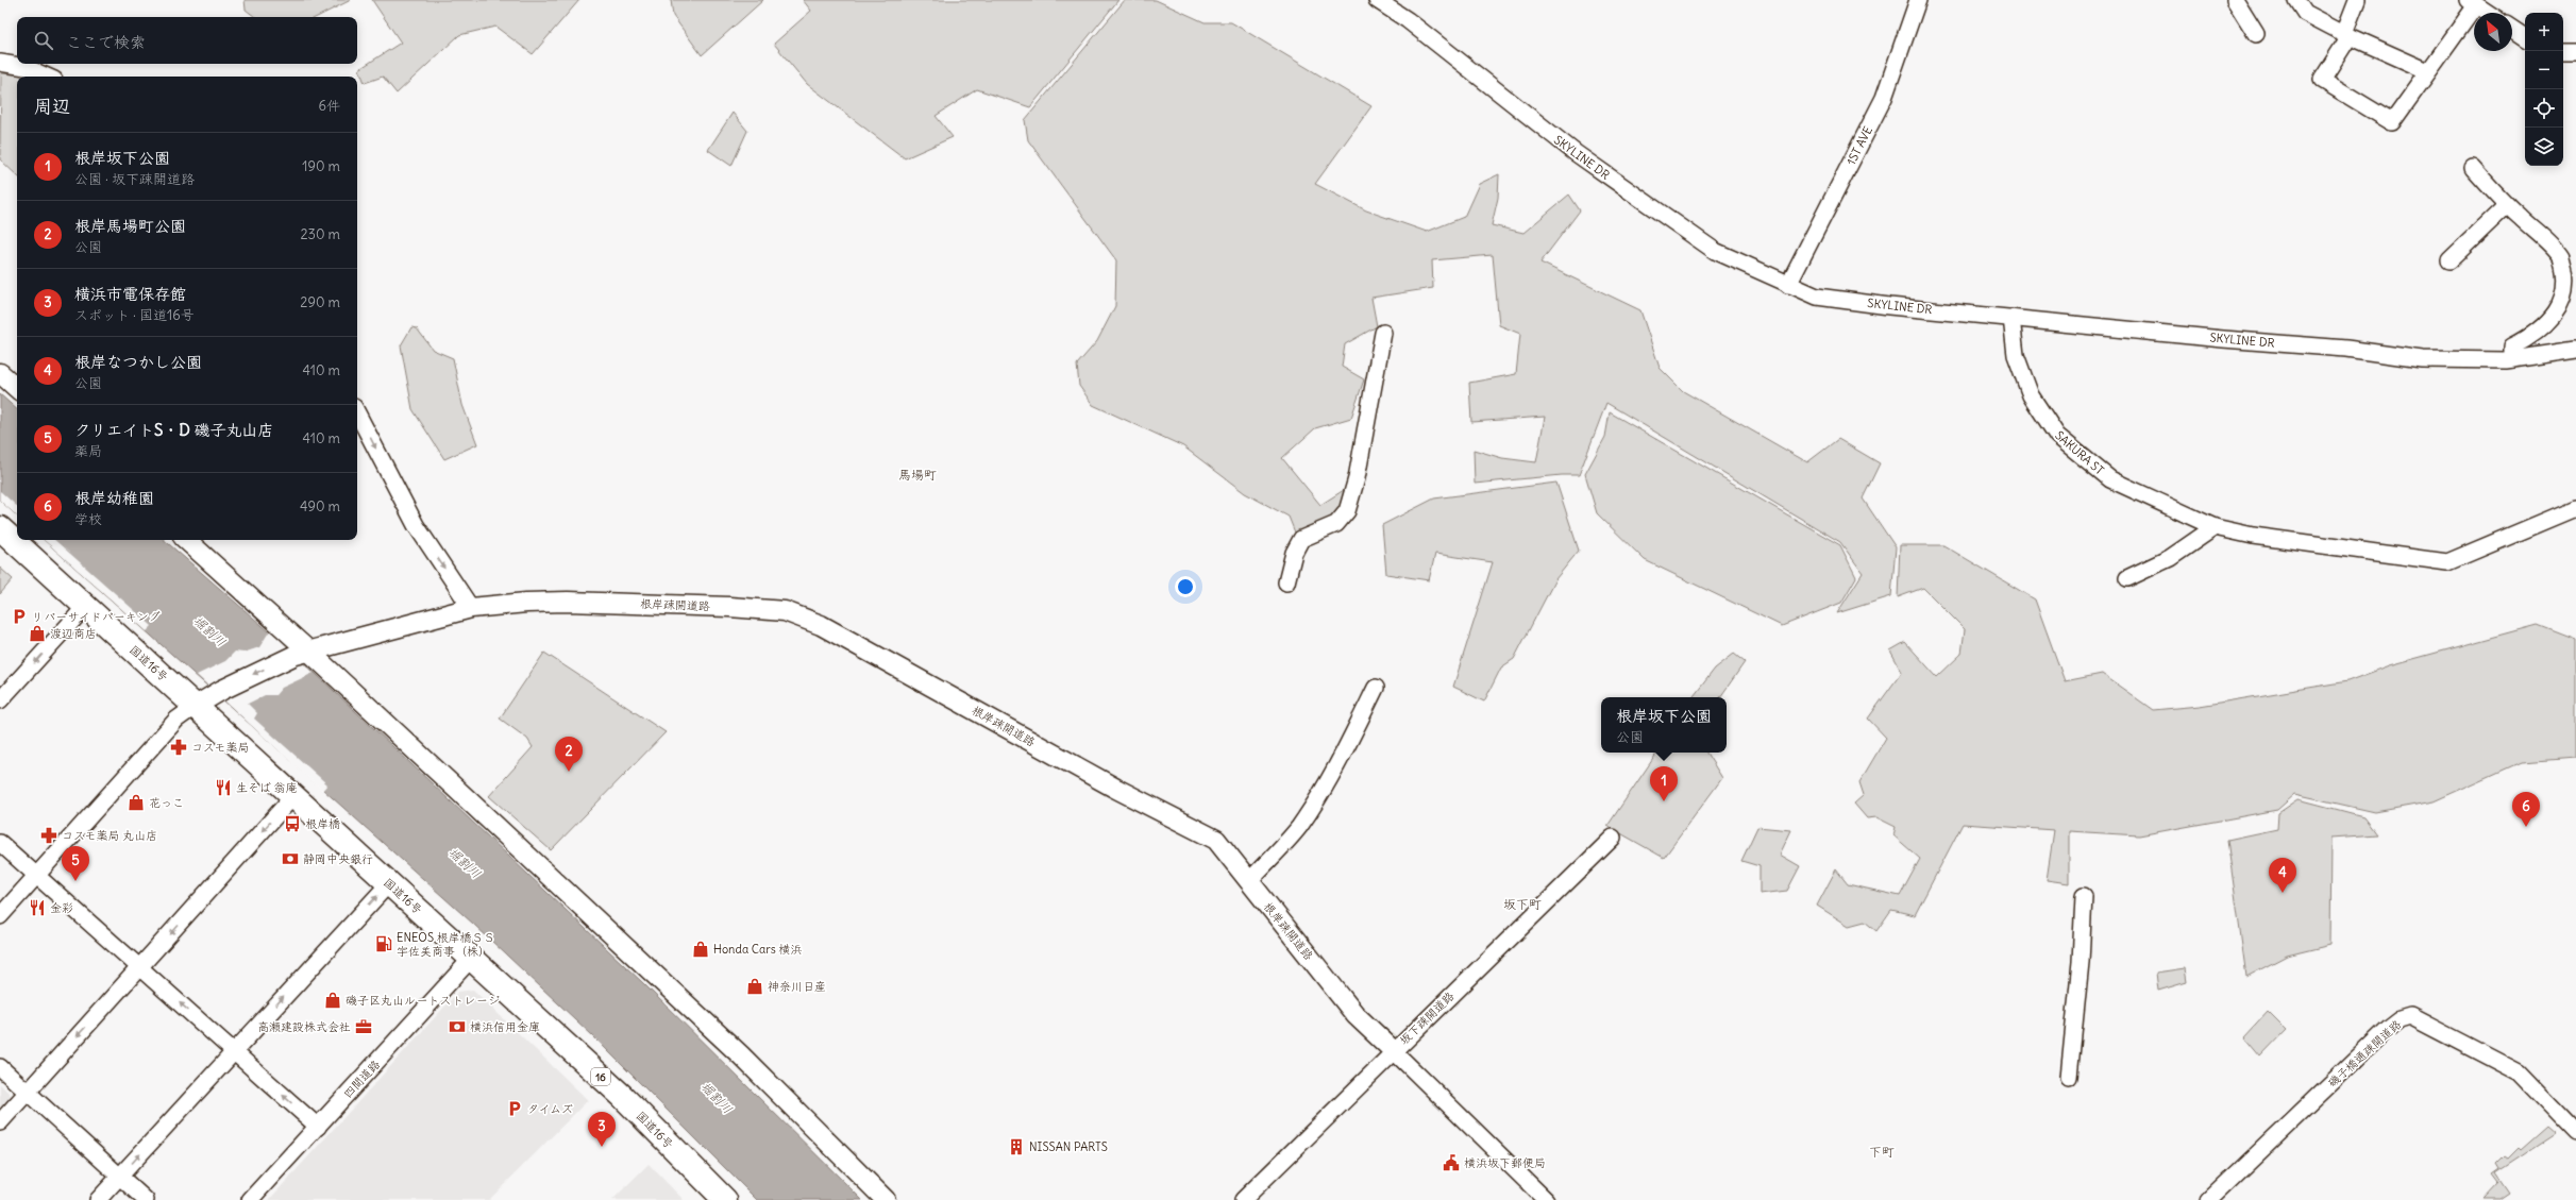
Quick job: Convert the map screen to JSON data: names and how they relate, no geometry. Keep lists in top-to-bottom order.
{
  "streets": {
    "highway": ["国道16号", "16"],
    "street": [
      "1ST AVE",
      "SKYLINE DR",
      "SAKURA ST",
      "根岸疎開道路",
      "坂下疎開道路",
      "磯子橋通疎開道路",
      "四間道路"
    ]
  },
  "crossings": [
    ["1ST AVE", "SKYLINE DR"],
    ["SKYLINE DR", "SAKURA ST"],
    ["根岸疎開道路", "国道16号"],
    ["根岸疎開道路", "坂下疎開道路"],
    ["国道16号", "四間道路"]
  ],
  "districts": ["馬場町", "坂下町", "下町"],
  "water": ["堀割川"],
  "places": {
    "parking": ["リバーサイドパーキング", "タイムズ"],
    "shop": [
      "渡辺商店",
      "花っこ",
      "Honda Cars 横浜",
      "神奈川日産",
      "磯子区丸山ルートストレージ"
    ],
    "pharmacy": ["コスモ薬局", "コスモ薬局 丸山店"],
    "restaurant": ["生そば 翁庵", "金彩"],
    "bus stop": ["根岸橋"],
    "bank": ["静岡中央銀行", "横浜信用金庫"],
    "fuel station": ["ENEOS 根岸橋ＳＳ 宇佐美商事（株）"],
    "office": ["高瀬建設株式会社"],
    "building": ["NISSAN PARTS"],
    "public building": ["横浜坂下郵便局"]
  },
  "north": "top left",
  "page": {
    "map_buttons": ["+", "−"],
    "search": "ここで検索",
    "heading": ["周辺", "6件"],
    "list": [
      {
        "mark": "1",
        "name": "根岸坂下公園",
        "note": "公園 · 坂下疎開道路",
        "value": "190 m"
      },
      {
        "mark": "2",
        "name": "根岸馬場町公園",
        "note": "公園",
        "value": "230 m"
      },
      {
        "mark": "3",
        "name": "横浜市電保存館",
        "note": "スポット · 国道16号",
        "value": "290 m"
      },
      {
        "mark": "4",
        "name": "根岸なつかし公園",
        "note": "公園",
        "value": "410 m"
      },
      {
        "mark": "5",
        "name": "クリエイトS・D 磯子丸山店",
        "note": "薬局",
        "value": "410 m"
      },
      {
        "mark": "6",
        "name": "根岸幼稚園",
        "note": "学校",
        "value": "490 m"
      }
    ],
    "popup": ["根岸坂下公園", "公園"],
    "pins": [
      "2",
      "1",
      "6",
      "5",
      "4",
      "3"
    ]
  }
}
